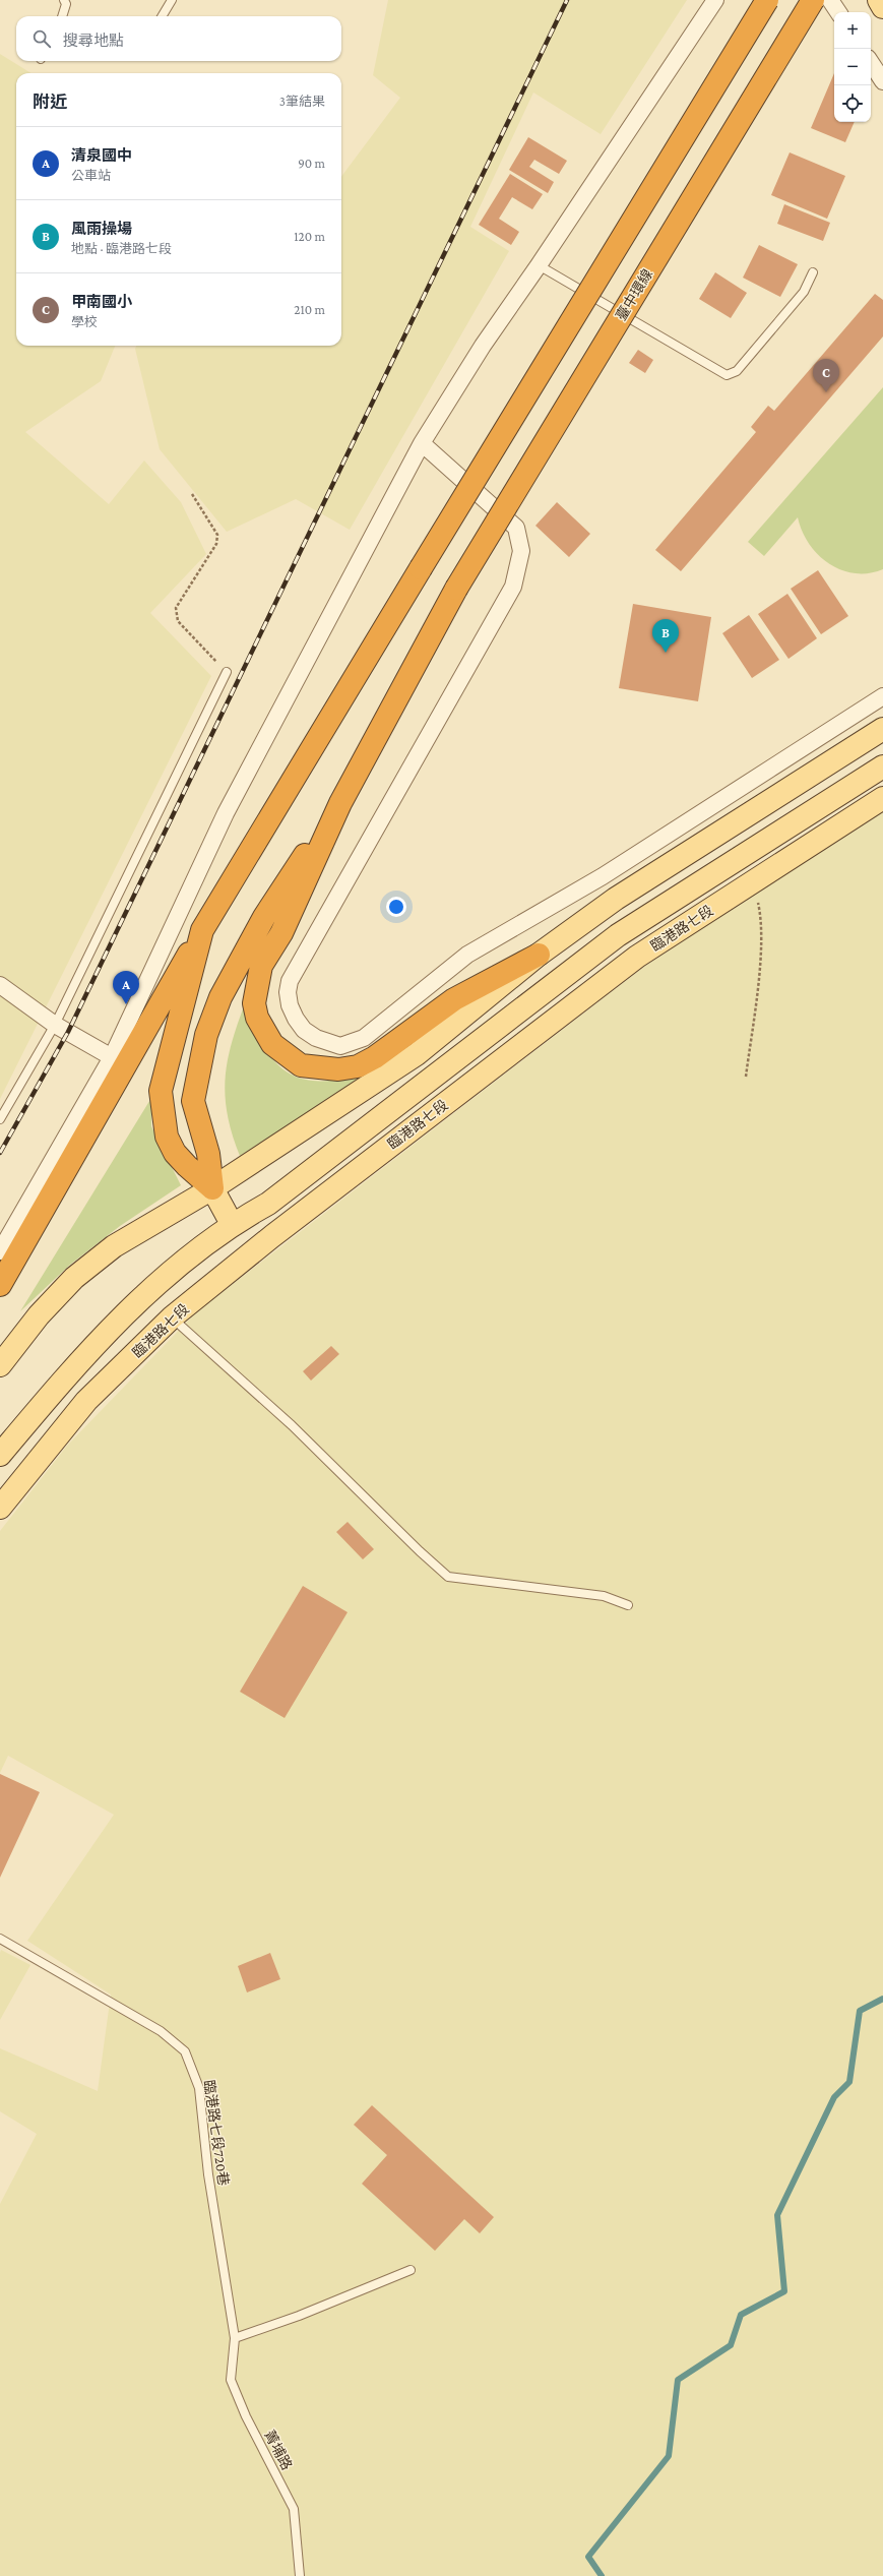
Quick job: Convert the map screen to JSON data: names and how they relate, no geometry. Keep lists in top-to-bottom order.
{
  "streets": {
    "highway": ["臺中環線"],
    "main road": ["臨港路七段"],
    "lane": ["臨港路七段720巷", "菁埔路"]
  },
  "crossings": [
    ["臨港路七段720巷", "菁埔路"]
  ],
  "page": {
    "map_buttons": ["+", "−"],
    "search": "搜尋地點",
    "heading": ["附近", "3筆結果"],
    "list": [
      {
        "mark": "A",
        "name": "清泉國中",
        "note": "公車站",
        "value": "90 m"
      },
      {
        "mark": "B",
        "name": "風雨操場",
        "note": "地點 · 臨港路七段",
        "value": "120 m"
      },
      {
        "mark": "C",
        "name": "甲南國小",
        "note": "學校",
        "value": "210 m"
      }
    ],
    "pins": ["C", "B", "A"]
  }
}
